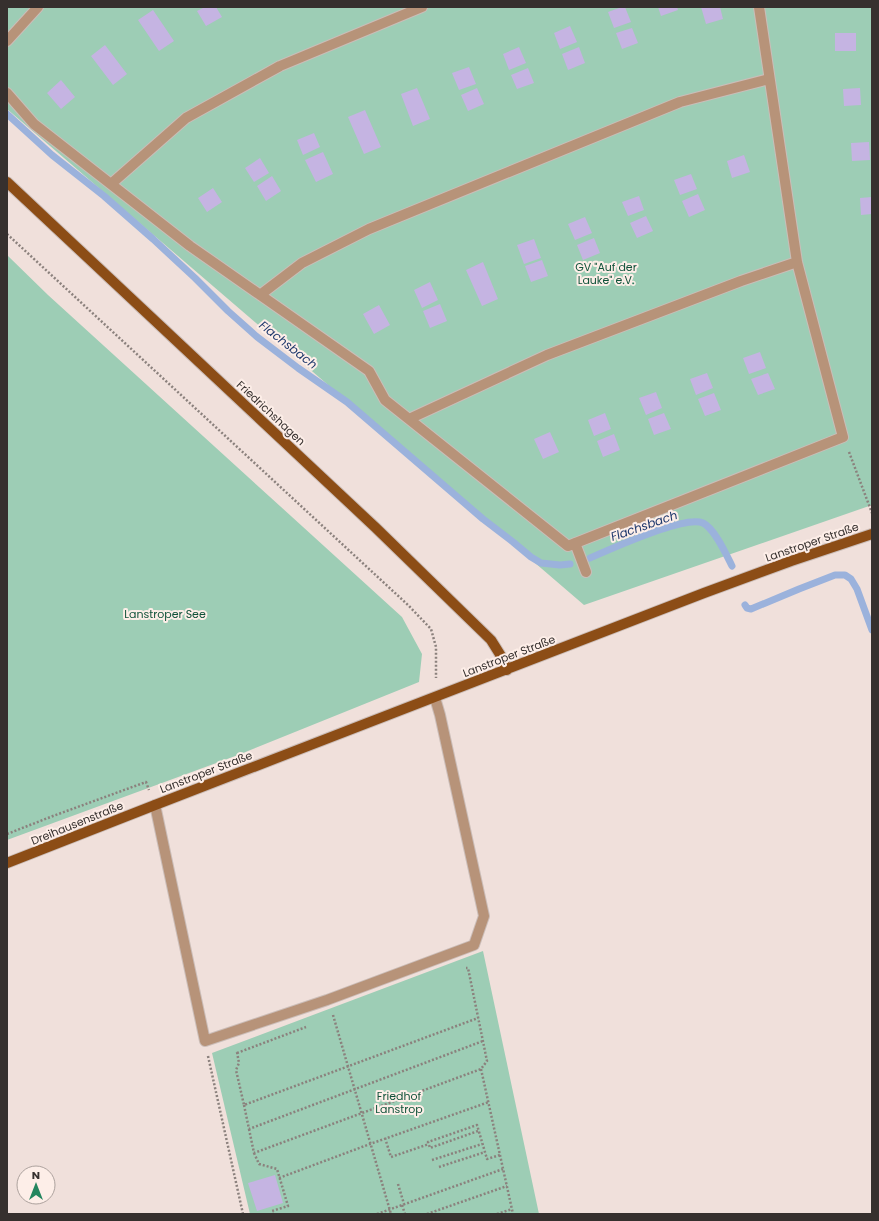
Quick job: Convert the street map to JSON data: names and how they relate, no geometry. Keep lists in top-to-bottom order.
{
  "streets": {
    "main road": ["Friedrichshagen", "Lanstroper Straße", "Dreihausenstraße"]
  },
  "crossings": [
    ["Friedrichshagen", "Lanstroper Straße"],
    ["Lanstroper Straße", "Dreihausenstraße"]
  ],
  "water": ["Flachsbach"],
  "parks": ["GV \"Auf der Lauke\" e.V.", "Lanstroper See", "Friedhof Lanstrop"],
  "north": "top"
}
